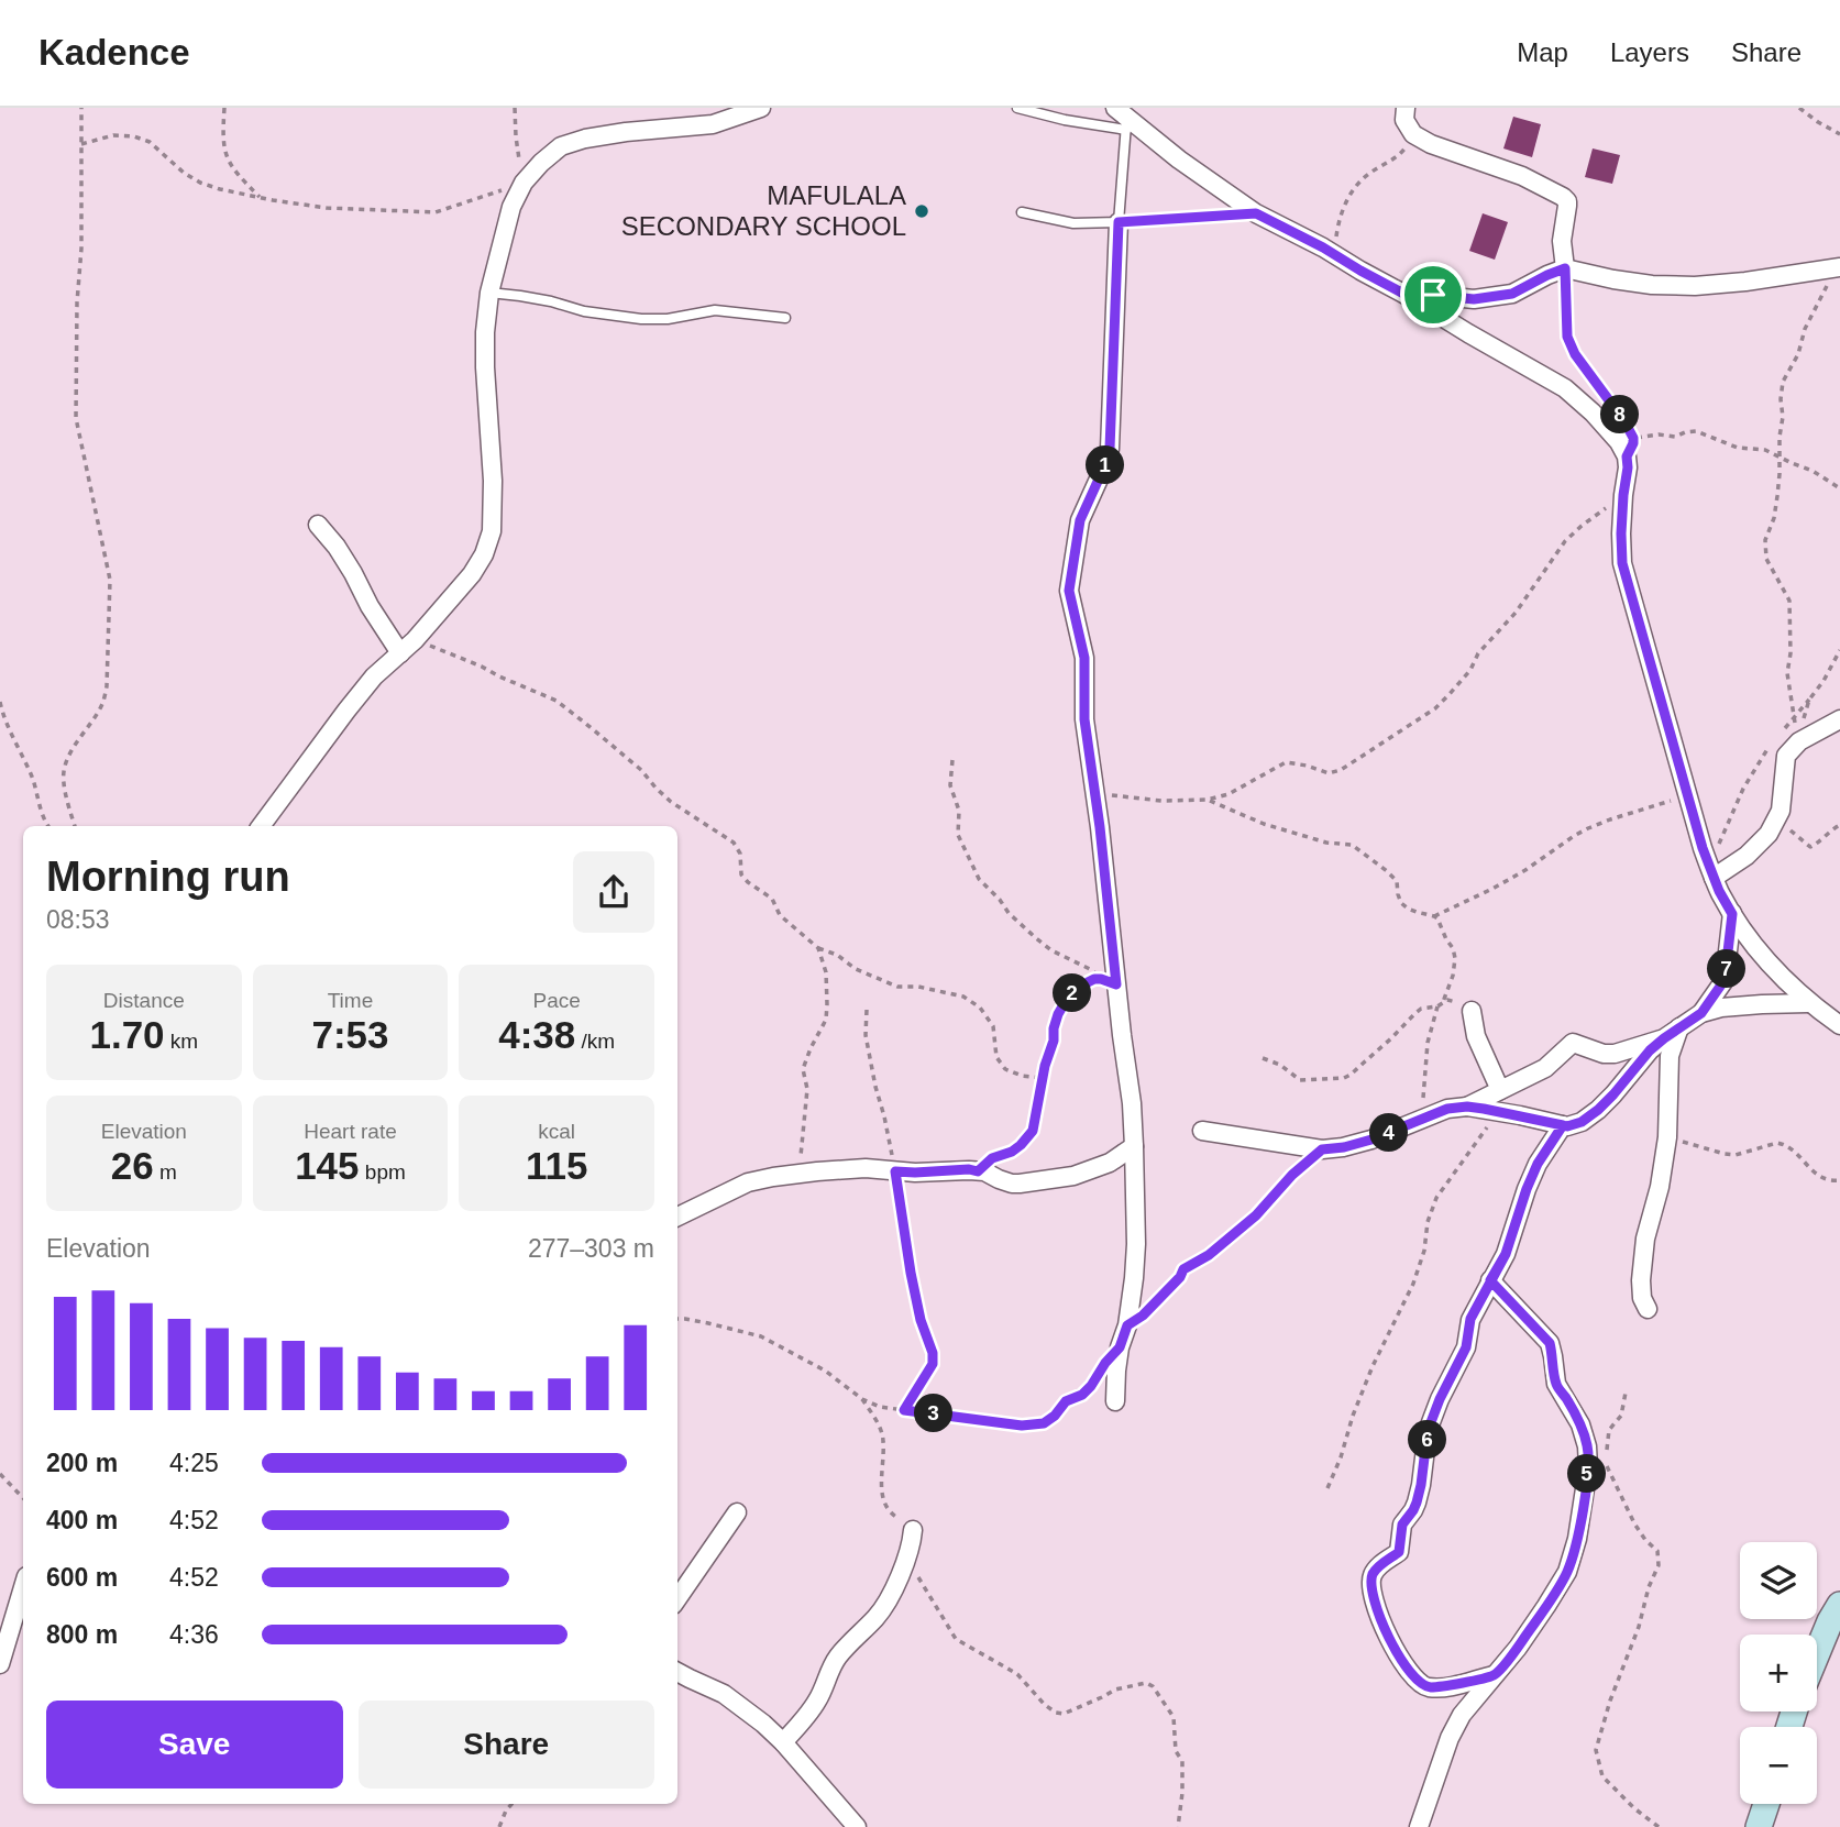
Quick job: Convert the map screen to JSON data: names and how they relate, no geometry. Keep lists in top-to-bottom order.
{
  "places": ["MAFULALA SECONDARY SCHOOL"],
  "page": {
    "header": "Kadence",
    "nav": ["Map", "Layers", "Share"],
    "pins": [
      "8",
      "1",
      "7",
      "2",
      "4",
      "3",
      "6",
      "5"
    ],
    "heading": ["Morning run", "08:53"],
    "stats": [
      ["Distance", "1.70 km"],
      ["Time", "7:53"],
      ["Pace", "4:38 /km"],
      ["Elevation", "26 m"],
      ["Heart rate", "145 bpm"],
      ["kcal", "115"]
    ],
    "chart": ["Elevation", "277–303 m"],
    "list": [
      {
        "name": "200 m",
        "note": "4:25"
      },
      {
        "name": "400 m",
        "note": "4:52"
      },
      {
        "name": "600 m",
        "note": "4:52"
      },
      {
        "name": "800 m",
        "note": "4:36"
      }
    ],
    "map_buttons": ["+", "−"],
    "buttons": ["Save", "Share"]
  }
}
